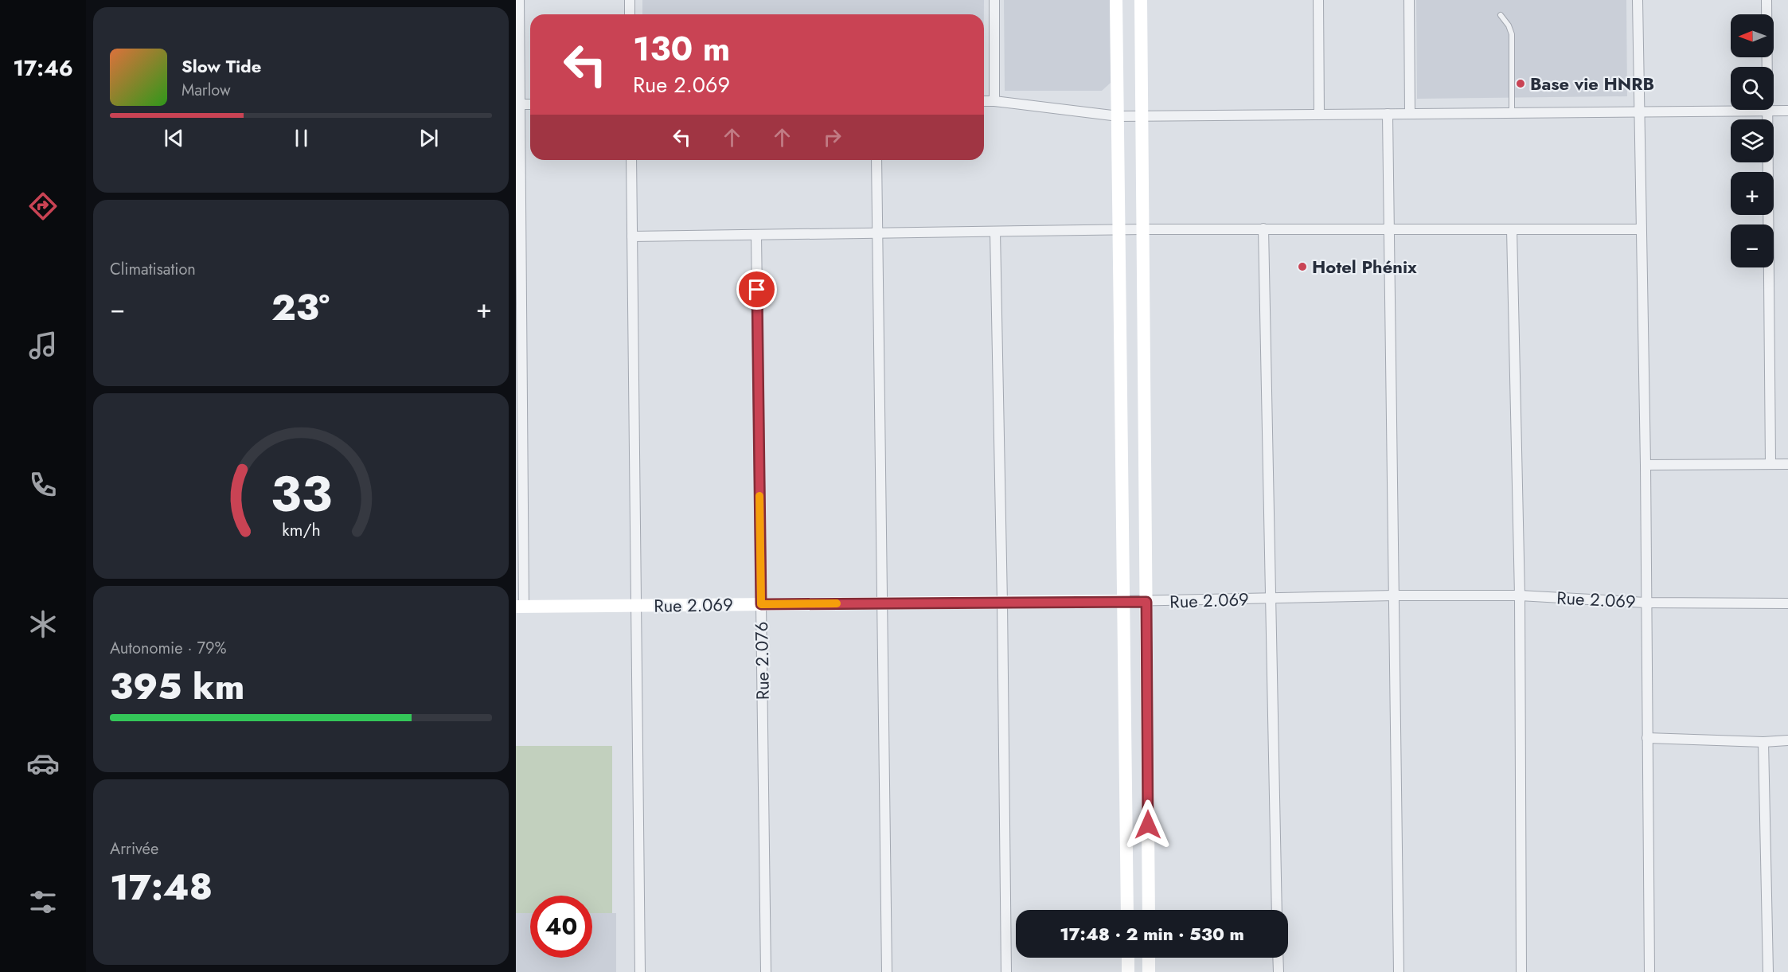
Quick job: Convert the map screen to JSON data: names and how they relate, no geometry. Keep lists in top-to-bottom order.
{
  "streets": {
    "street": ["Rue 2.069", "Rue 2.076"]
  },
  "crossings": [
    ["Rue 2.069", "Rue 2.076"]
  ],
  "places": ["Base vie HNRB", "Hotel Phénix"],
  "north": "left",
  "page": {
    "tabs": "17:46",
    "map_buttons": ["+", "−"],
    "turn": ["130 m", "Rue 2.069"],
    "song": ["Slow Tide", "Marlow"],
    "tile": [
      "Climatisation",
      ["Autonomie · 79%", "395 km"],
      ["Arrivée", "17:48"]
    ],
    "heat": ["−", "23°", "+"],
    "limit": "40",
    "trip": "17:48 · 2 min · 530 m",
    "gauge": ["33", "km/h"]
  }
}
